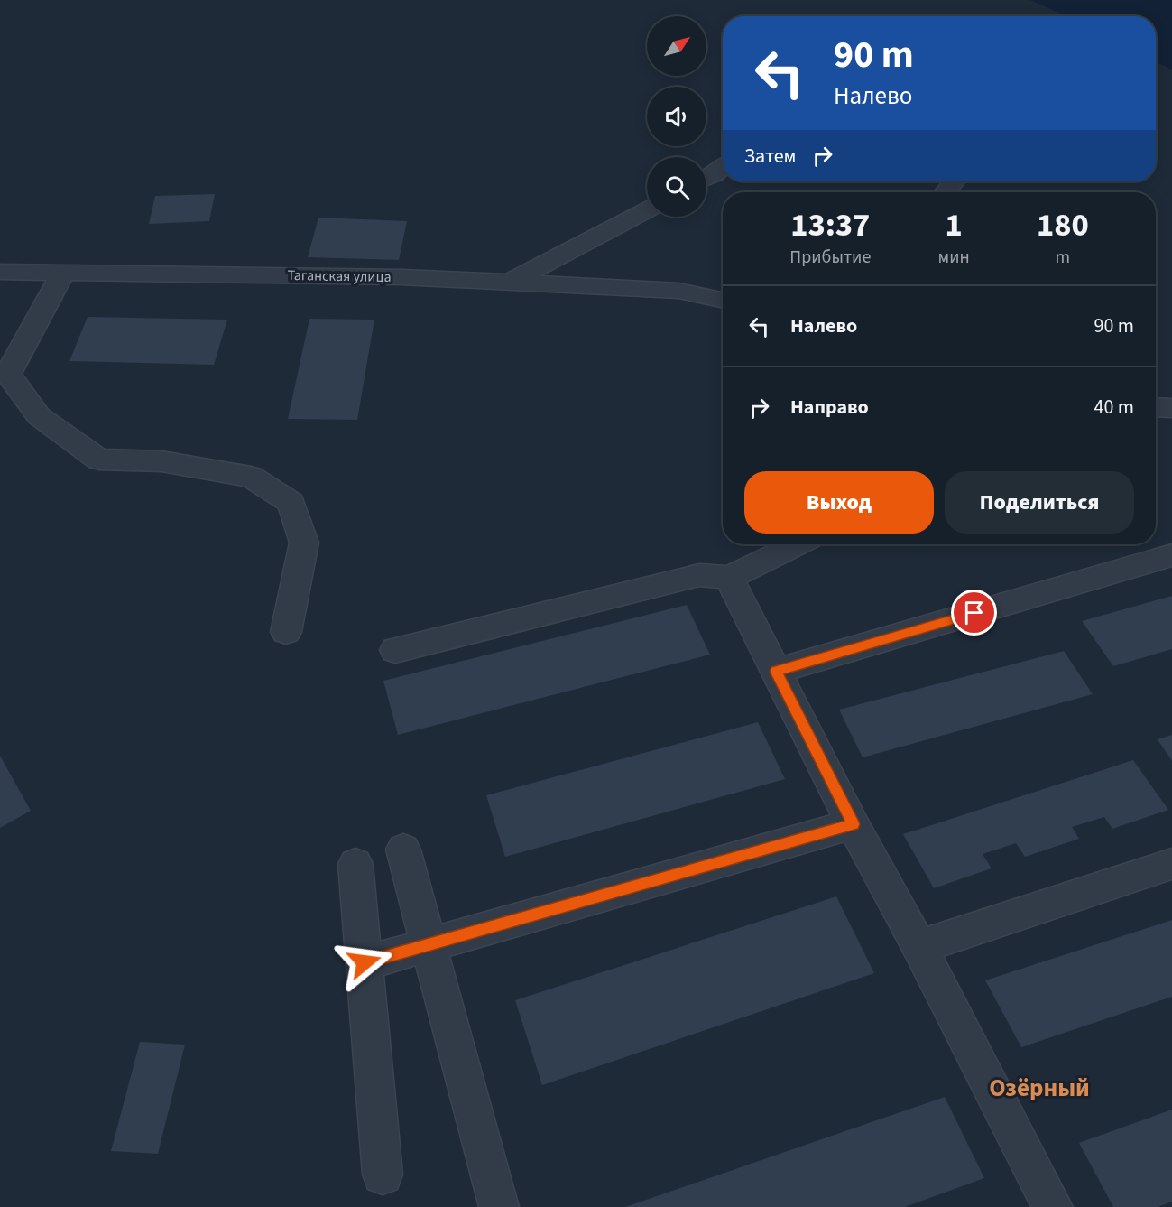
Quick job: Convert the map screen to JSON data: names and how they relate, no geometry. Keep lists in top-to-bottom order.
{
  "streets": {
    "street": ["Таганская улица"]
  },
  "districts": ["Озёрный"],
  "north": "top right",
  "page": {
    "turn": ["90 m", "Налево"],
    "then": "Затем",
    "eta": [
      "13:37",
      "Прибытие",
      "1",
      "мин",
      "180",
      "m"
    ],
    "list": [
      {
        "name": "Налево",
        "value": "90 m"
      },
      {
        "name": "Направо",
        "value": "40 m"
      }
    ],
    "buttons": ["Выход", "Поделиться"]
  }
}
